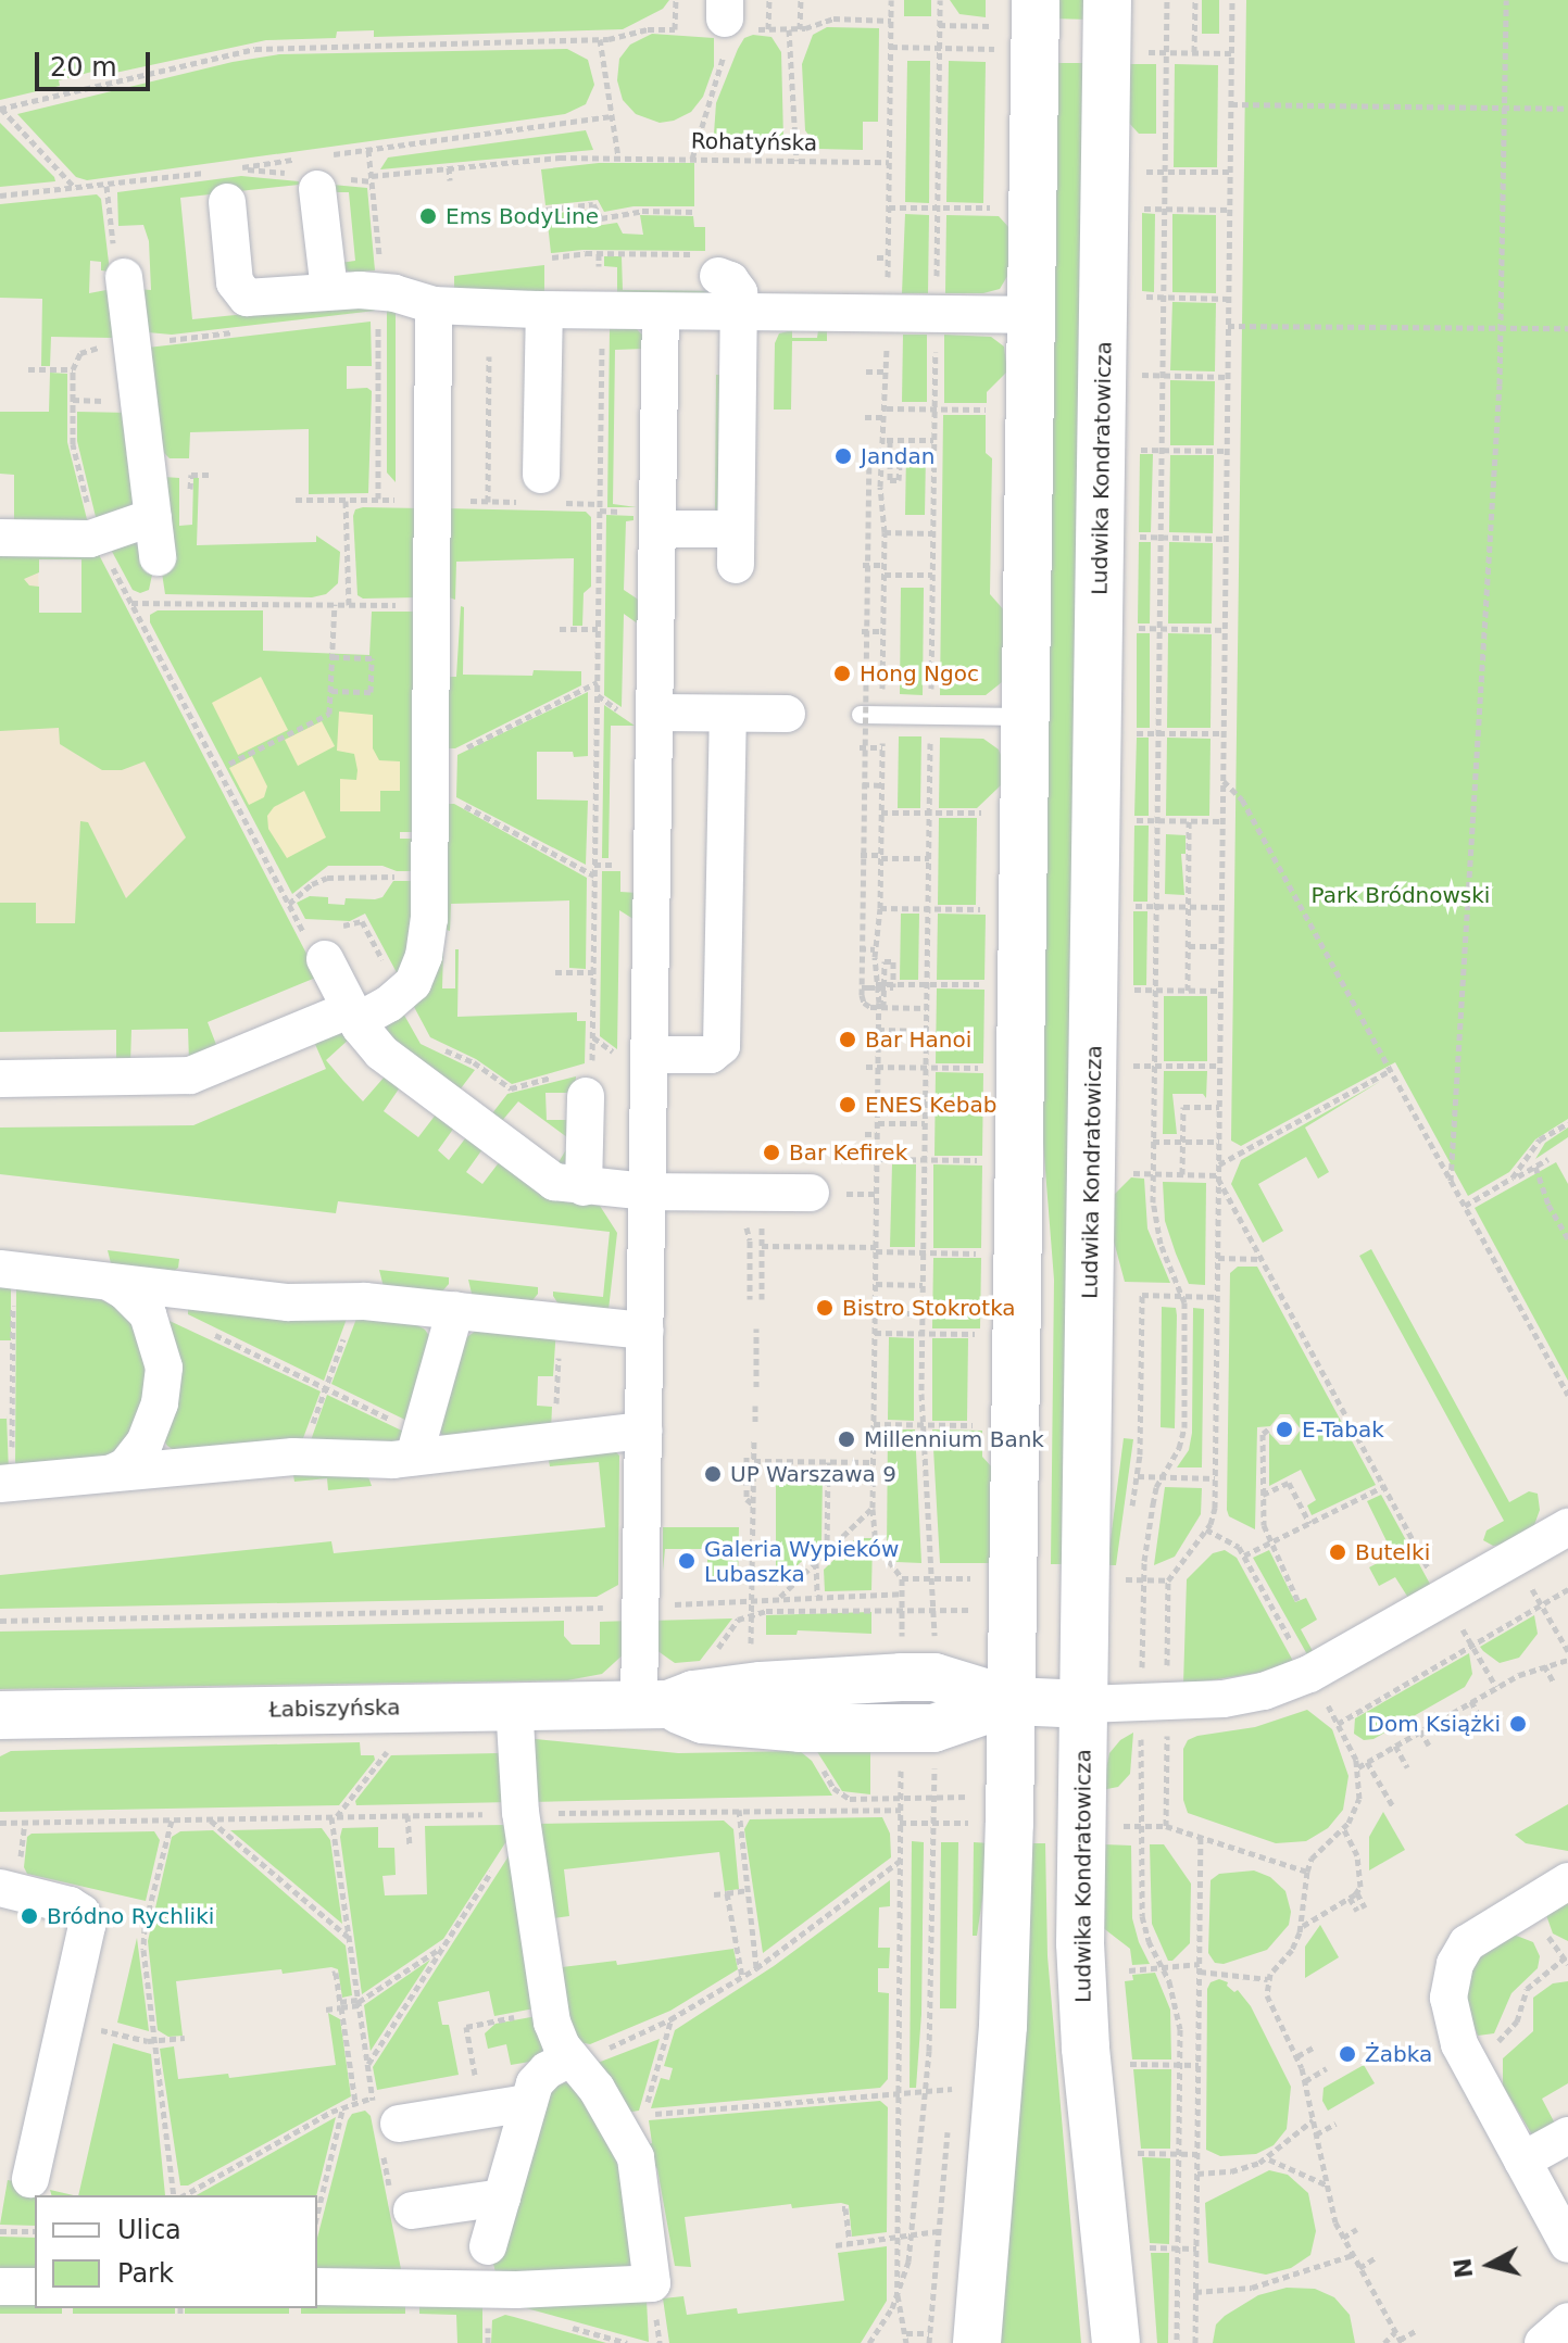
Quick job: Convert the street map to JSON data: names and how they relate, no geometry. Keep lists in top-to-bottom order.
{
  "streets": {
    "main road": ["Ludwika Kondratowicza", "Łabiszyńska"],
    "path": ["Rohatyńska"]
  },
  "crossings": [
    ["Ludwika Kondratowicza", "Łabiszyńska"]
  ],
  "parks": ["Park Bródnowski"],
  "places": [
    "Ems BodyLine",
    "Jandan",
    "Hong Ngoc",
    "Bar Hanoi",
    "ENES Kebab",
    "Bar Kefirek",
    "Bistro Stokrotka",
    "E-Tabak",
    "Millennium Bank",
    "UP Warszawa 9",
    "Butelki",
    "Galeria Wypieków Lubaszka",
    "Dom Książki",
    "Bródno Rychliki",
    "Żabka"
  ],
  "legend": ["Ulica", "Park"],
  "scale_bar": "20 m",
  "north": "left"
}
